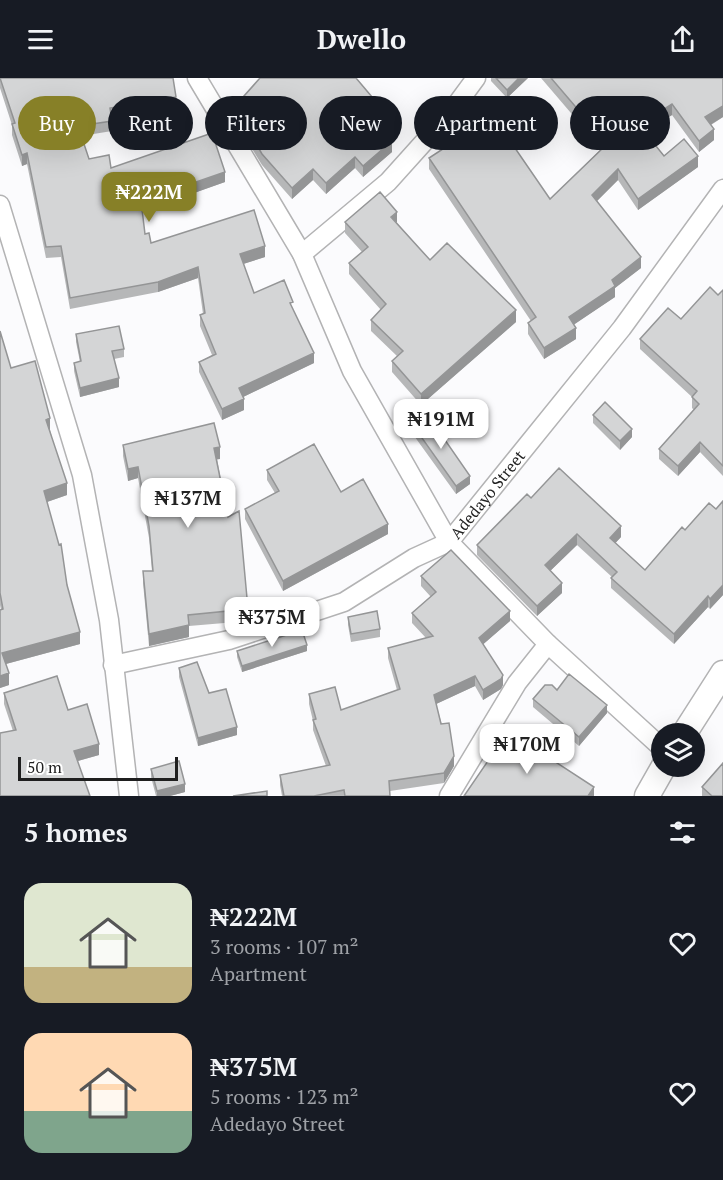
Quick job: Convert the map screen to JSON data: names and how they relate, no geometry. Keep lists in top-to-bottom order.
{
  "streets": {
    "street": ["Adedayo Street"]
  },
  "scale_bar": "50 m",
  "page": {
    "header": "Dwello",
    "chip": [
      "Buy",
      "Rent",
      "Filters",
      "New",
      "Apartment",
      "House"
    ],
    "price": [
      "₦222M",
      "₦191M",
      "₦137M",
      "₦375M",
      "₦170M"
    ],
    "scale": "50 m",
    "heading": "5 homes",
    "list": [
      {
        "name": "₦222M",
        "note": "3 rooms · 107 m² · Apartment"
      },
      {
        "name": "₦375M",
        "note": "5 rooms · 123 m² · Adedayo Street"
      }
    ]
  }
}
